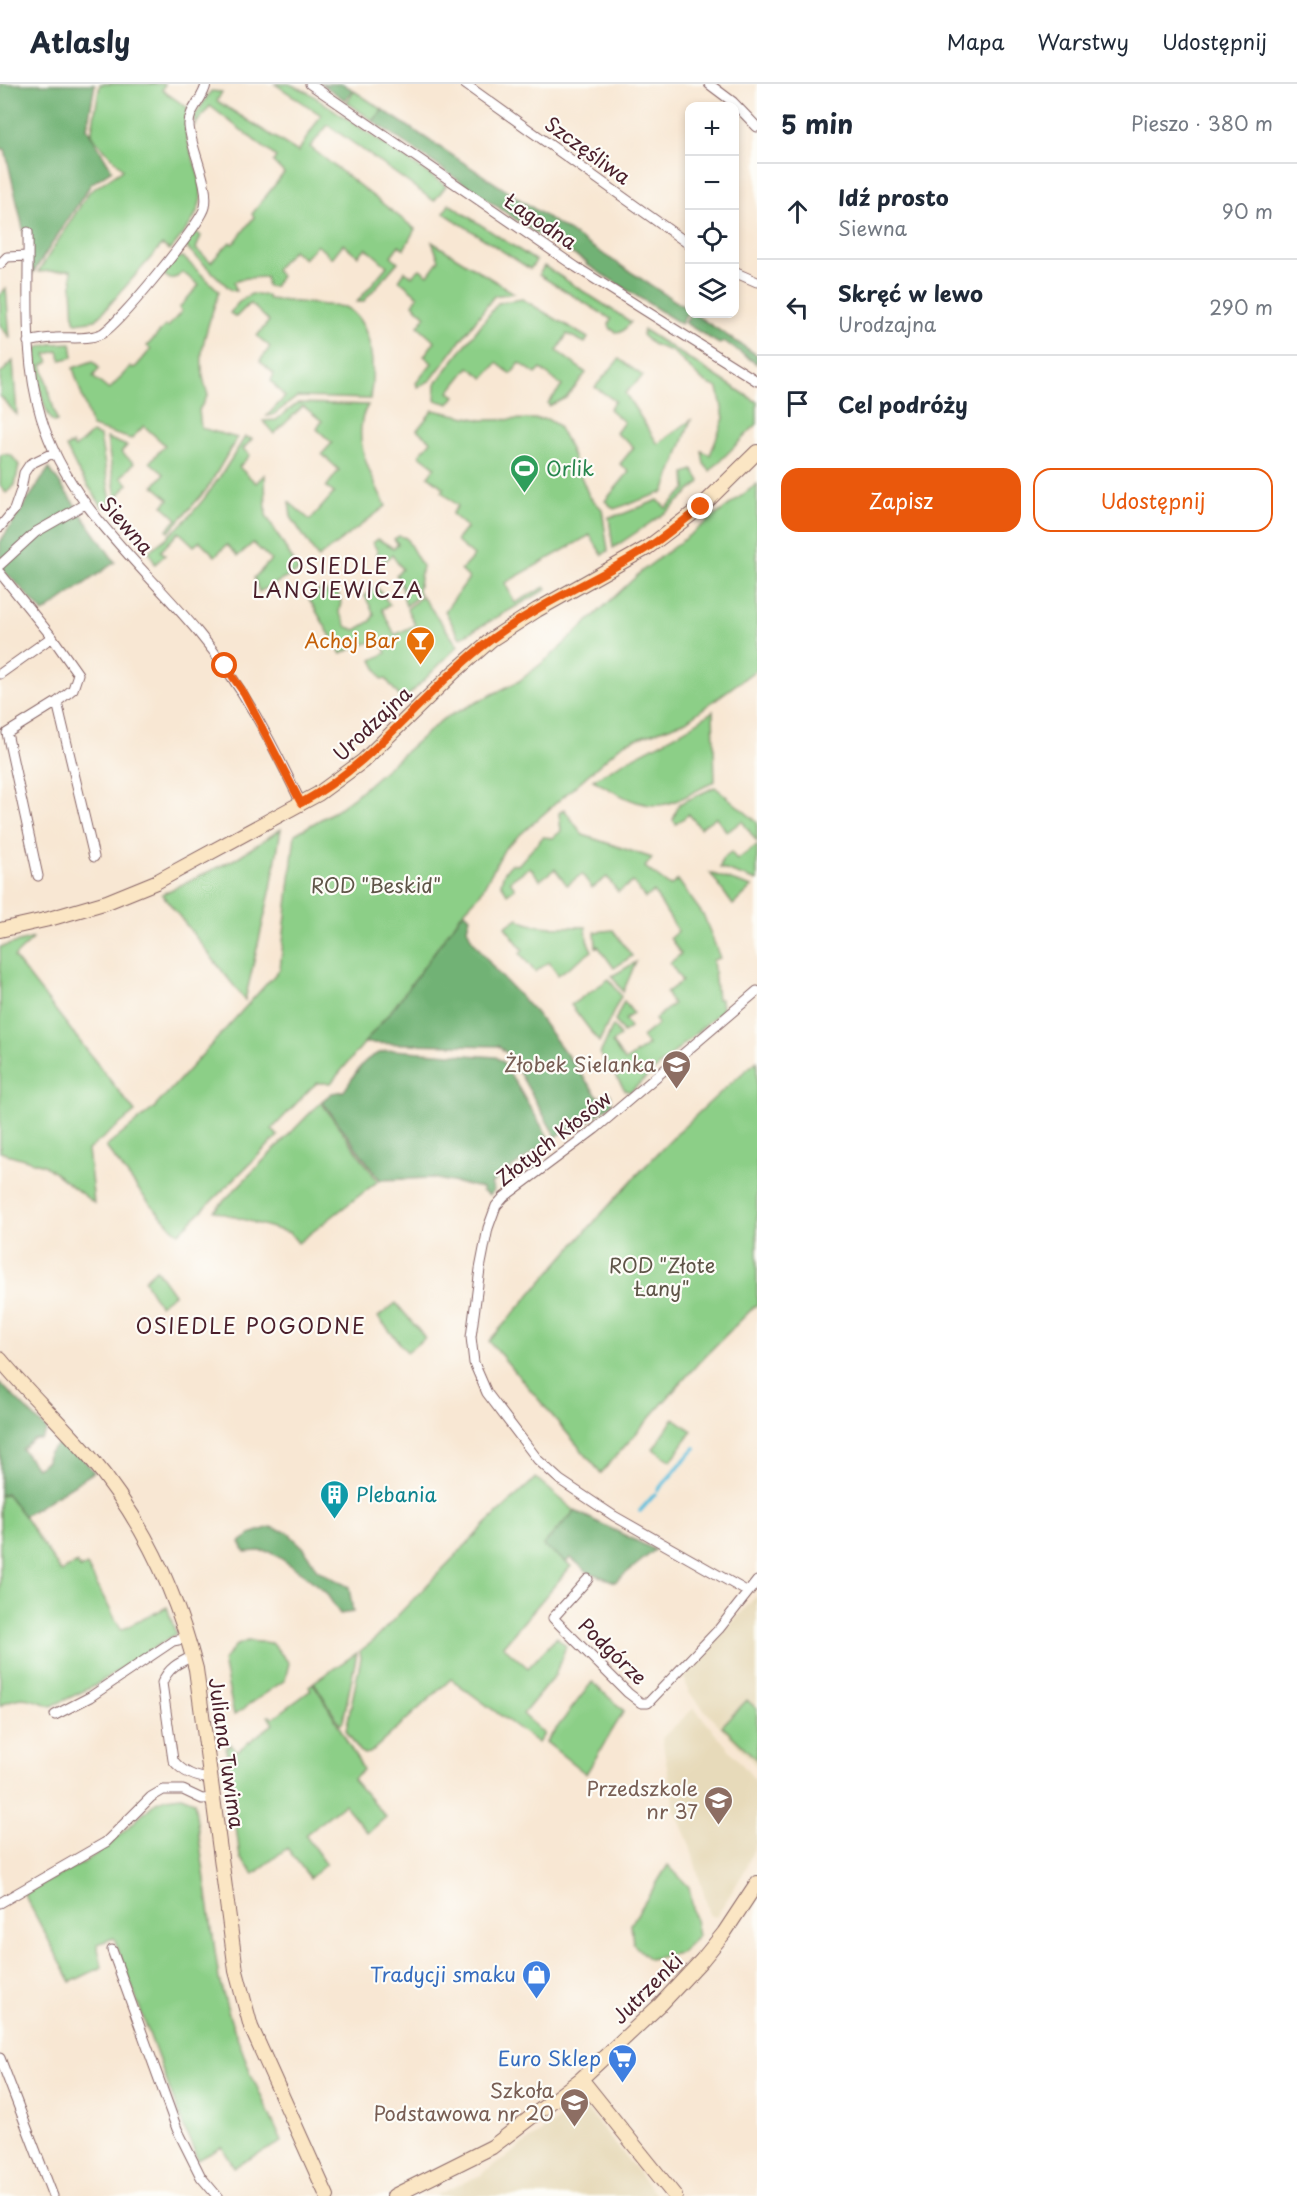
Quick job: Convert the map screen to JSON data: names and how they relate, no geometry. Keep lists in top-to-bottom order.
{
  "streets": {
    "street": [
      "Szczęśliwa",
      "Łagodna",
      "Siewna",
      "Urodzajna",
      "Złotych Kłosów",
      "Podgórze",
      "Juliana Tuwima",
      "Jutrzenki"
    ]
  },
  "crossings": [
    ["Siewna", "Urodzajna"],
    ["Złotych Kłosów", "Podgórze"]
  ],
  "districts": ["OSIEDLE LANGIEWICZA", "OSIEDLE POGODNE"],
  "parks": ["ROD \"Beskid\"", "ROD \"Złote Łany\""],
  "places": {
    "sports": ["Orlik"],
    "bar": ["Achoj Bar"],
    "school or university": ["Żłobek Sielanka", "Przedszkole nr 37", "Szkoła Podstawowa nr 20"],
    "building": ["Plebania"],
    "shop": ["Tradycji smaku"],
    "supermarket": ["Euro Sklep"]
  },
  "page": {
    "header": "Atlasly",
    "nav": ["Mapa", "Warstwy", "Udostępnij"],
    "heading": ["5 min", "Pieszo · 380 m"],
    "map_buttons": ["+", "−"],
    "list": [
      ["Idź prosto", "Siewna", "90 m"],
      ["Skręć w lewo", "Urodzajna", "290 m"],
      "Cel podróży"
    ],
    "buttons": ["Zapisz", "Udostępnij"]
  }
}
